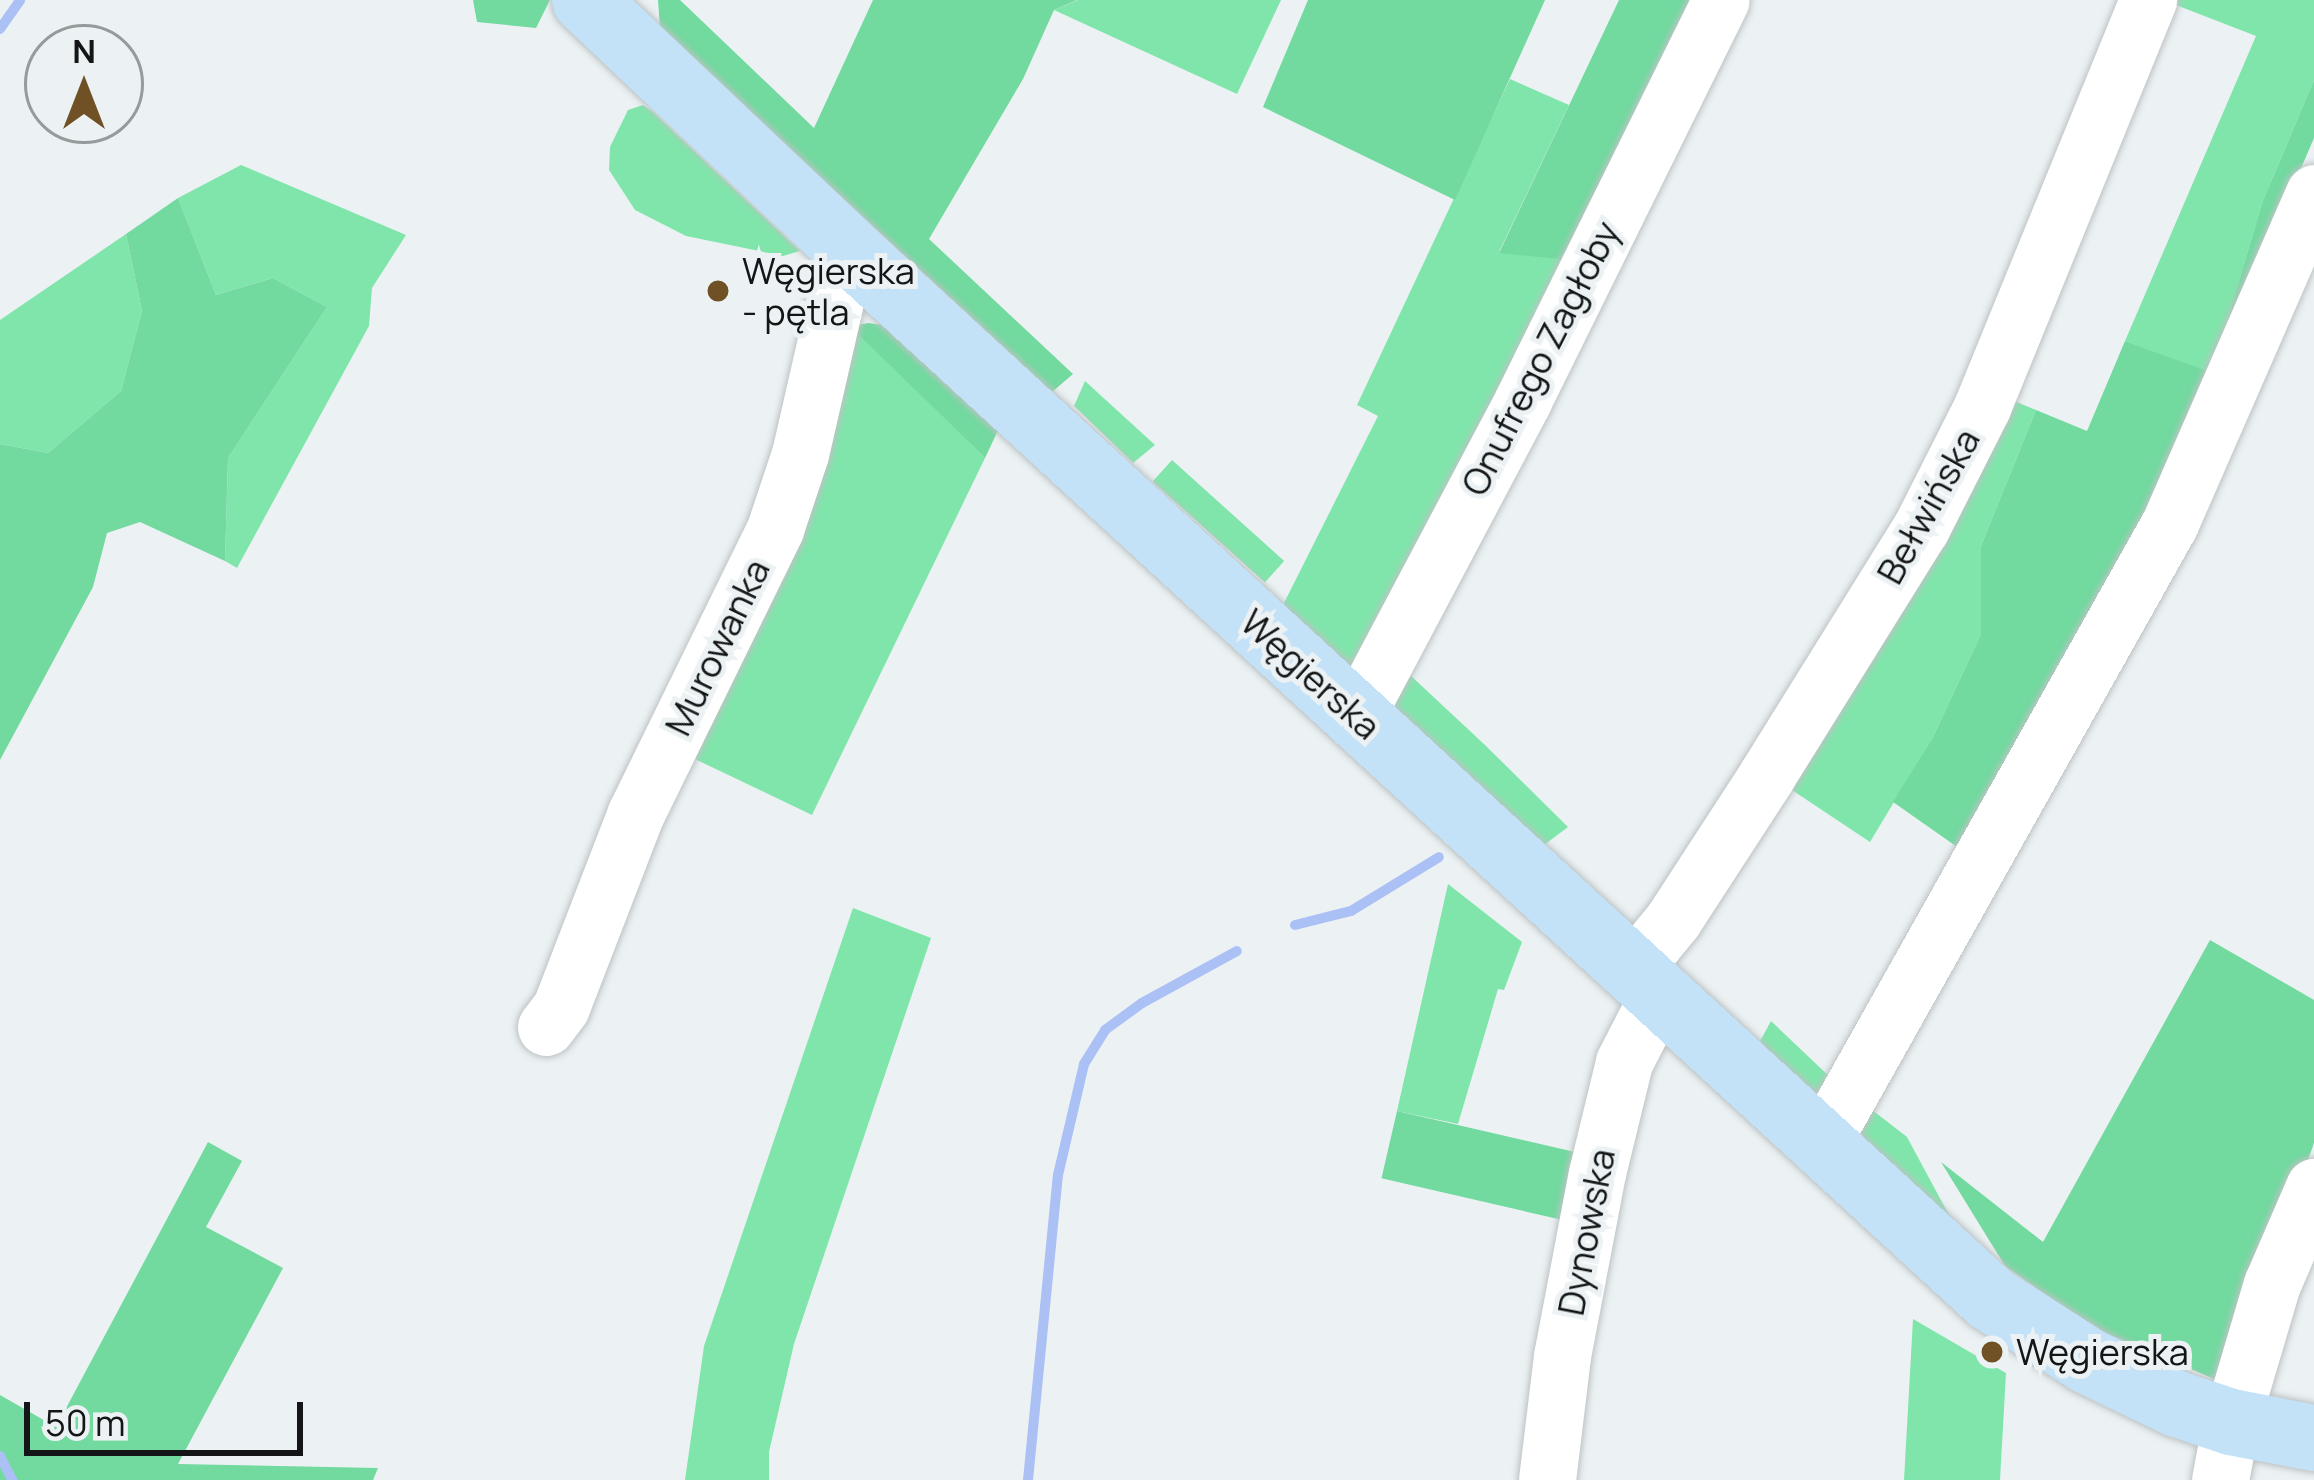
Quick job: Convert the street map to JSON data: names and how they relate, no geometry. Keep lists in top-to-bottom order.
{
  "streets": {
    "main road": ["Węgierska"],
    "street": [
      "Onufrego Zagłoby",
      "Bełwińska",
      "Murowanka",
      "Dynowska"
    ]
  },
  "crossings": [
    ["Onufrego Zagłoby", "Węgierska"],
    ["Bełwińska", "Węgierska"],
    ["Bełwińska", "Dynowska"],
    ["Murowanka", "Węgierska"],
    ["Węgierska", "Dynowska"]
  ],
  "places": ["Węgierska - pętla", "Węgierska"],
  "scale_bar": "50 m",
  "north": "top"
}
